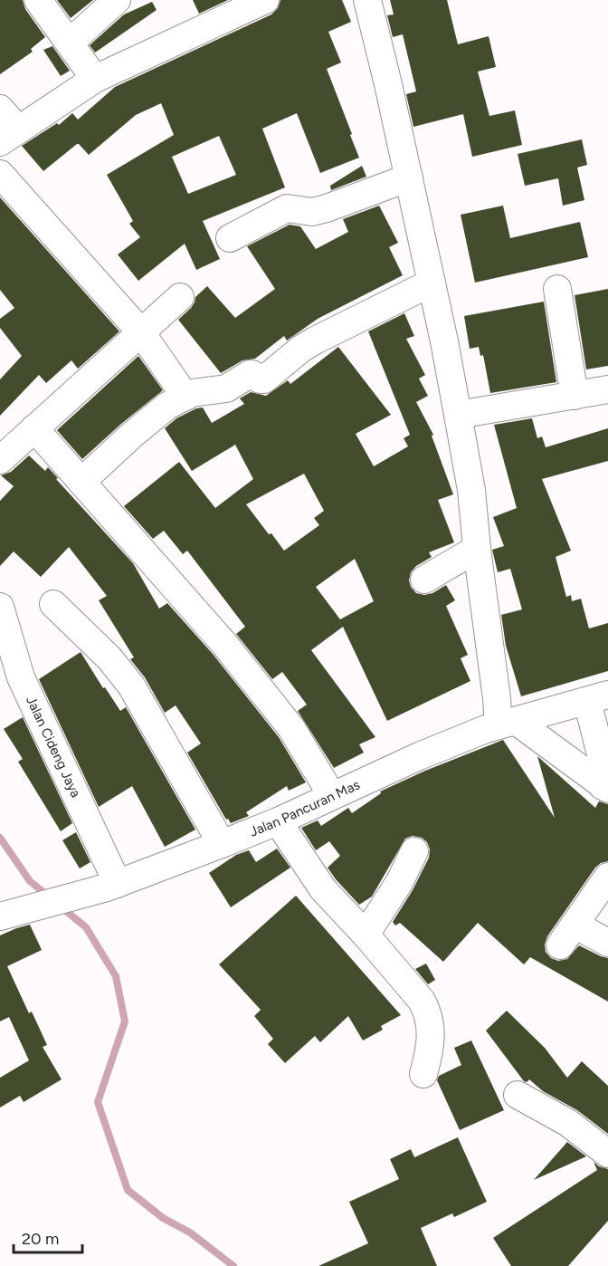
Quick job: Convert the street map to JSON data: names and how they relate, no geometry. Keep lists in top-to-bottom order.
{
  "streets": {
    "street": ["Jalan Cideng Jaya", "Jalan Pancuran Mas"]
  },
  "crossings": [
    ["Jalan Cideng Jaya", "Jalan Pancuran Mas"]
  ],
  "scale_bar": "20 m"
}
